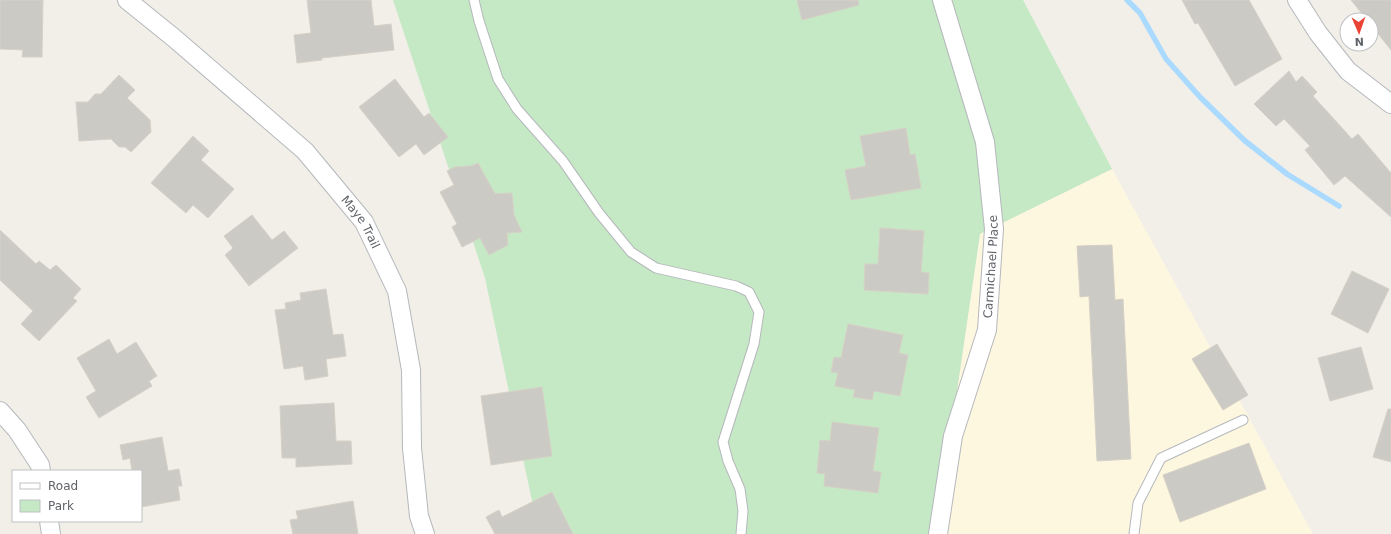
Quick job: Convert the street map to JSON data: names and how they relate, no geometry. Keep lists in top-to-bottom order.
{
  "streets": {
    "street": ["Maye Trail", "Carmichael Place"]
  },
  "legend": ["Road", "Park"],
  "north": "bottom"
}
